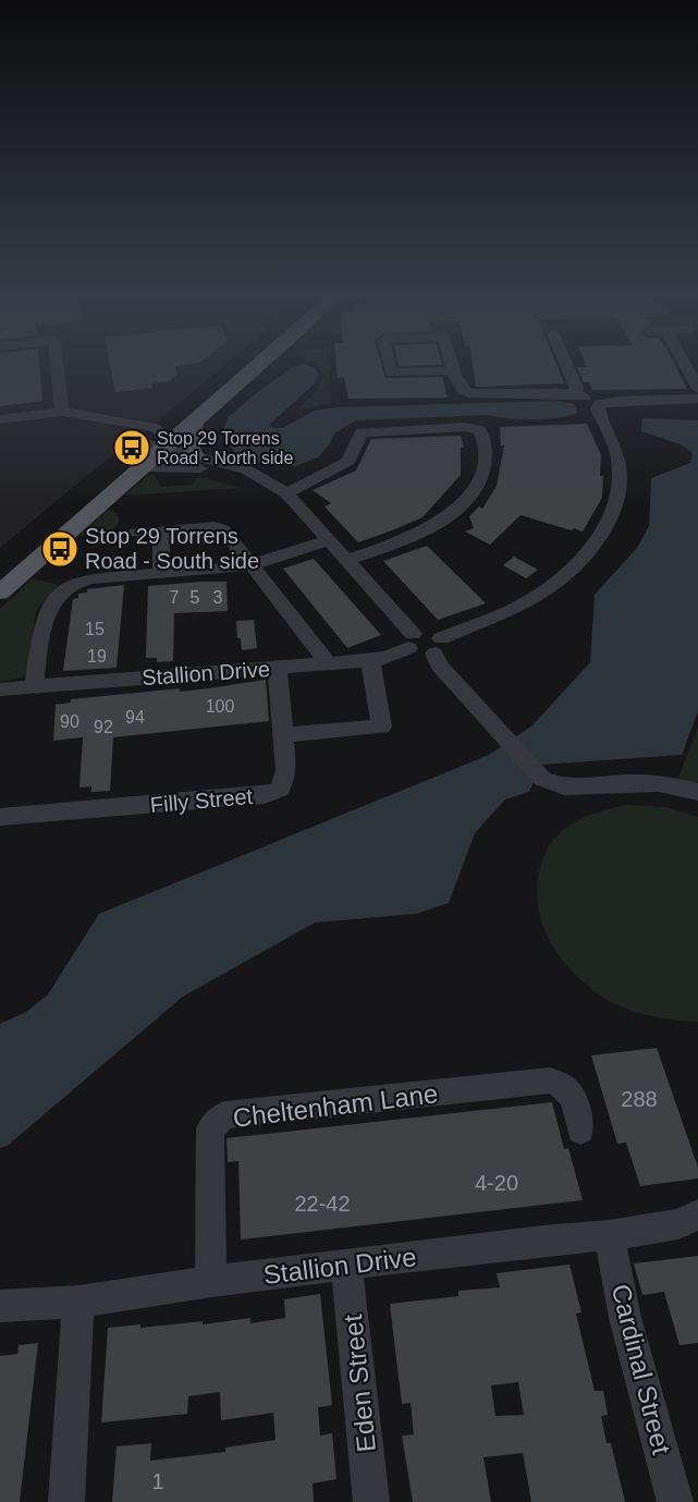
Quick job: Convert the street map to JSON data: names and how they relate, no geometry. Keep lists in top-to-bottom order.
{
  "streets": {
    "street": [
      "Stallion Drive",
      "Filly Street",
      "Cheltenham Lane",
      "Cardinal Street",
      "Eden Street"
    ]
  },
  "crossings": [
    ["Stallion Drive", "Filly Street"],
    ["Stallion Drive", "Cheltenham Lane"],
    ["Stallion Drive", "Cardinal Street"],
    ["Stallion Drive", "Eden Street"]
  ],
  "places": {
    "bus stop": ["Stop 29 Torrens Road - North side", "Stop 29 Torrens Road - South side"]
  },
  "house_numbers": [
    "7",
    "5",
    "3",
    "15",
    "19",
    "100",
    "94",
    "90",
    "92",
    "288",
    "4-20",
    "22-42",
    "1"
  ]
}
